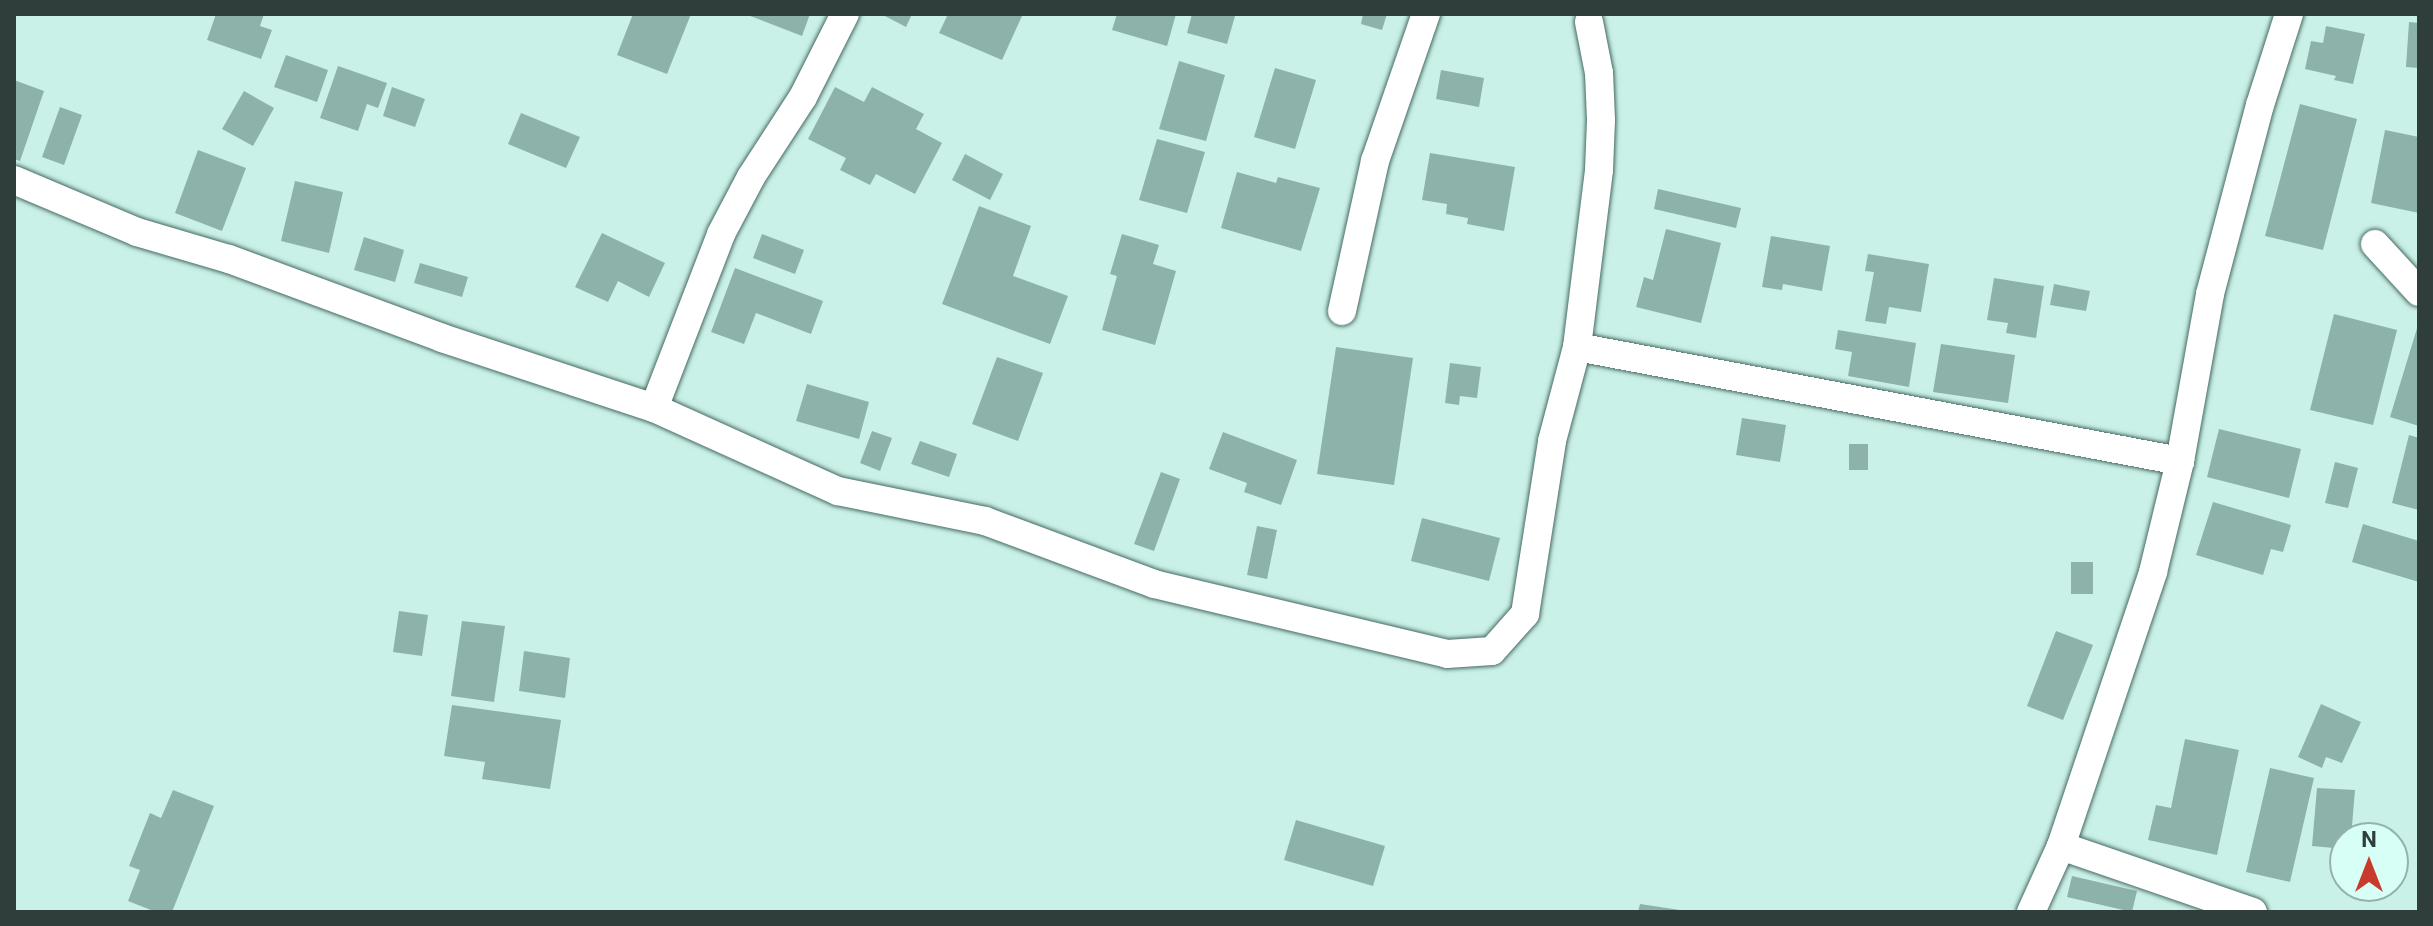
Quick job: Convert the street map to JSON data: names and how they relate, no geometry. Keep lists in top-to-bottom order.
{
  "north": "top"
}
